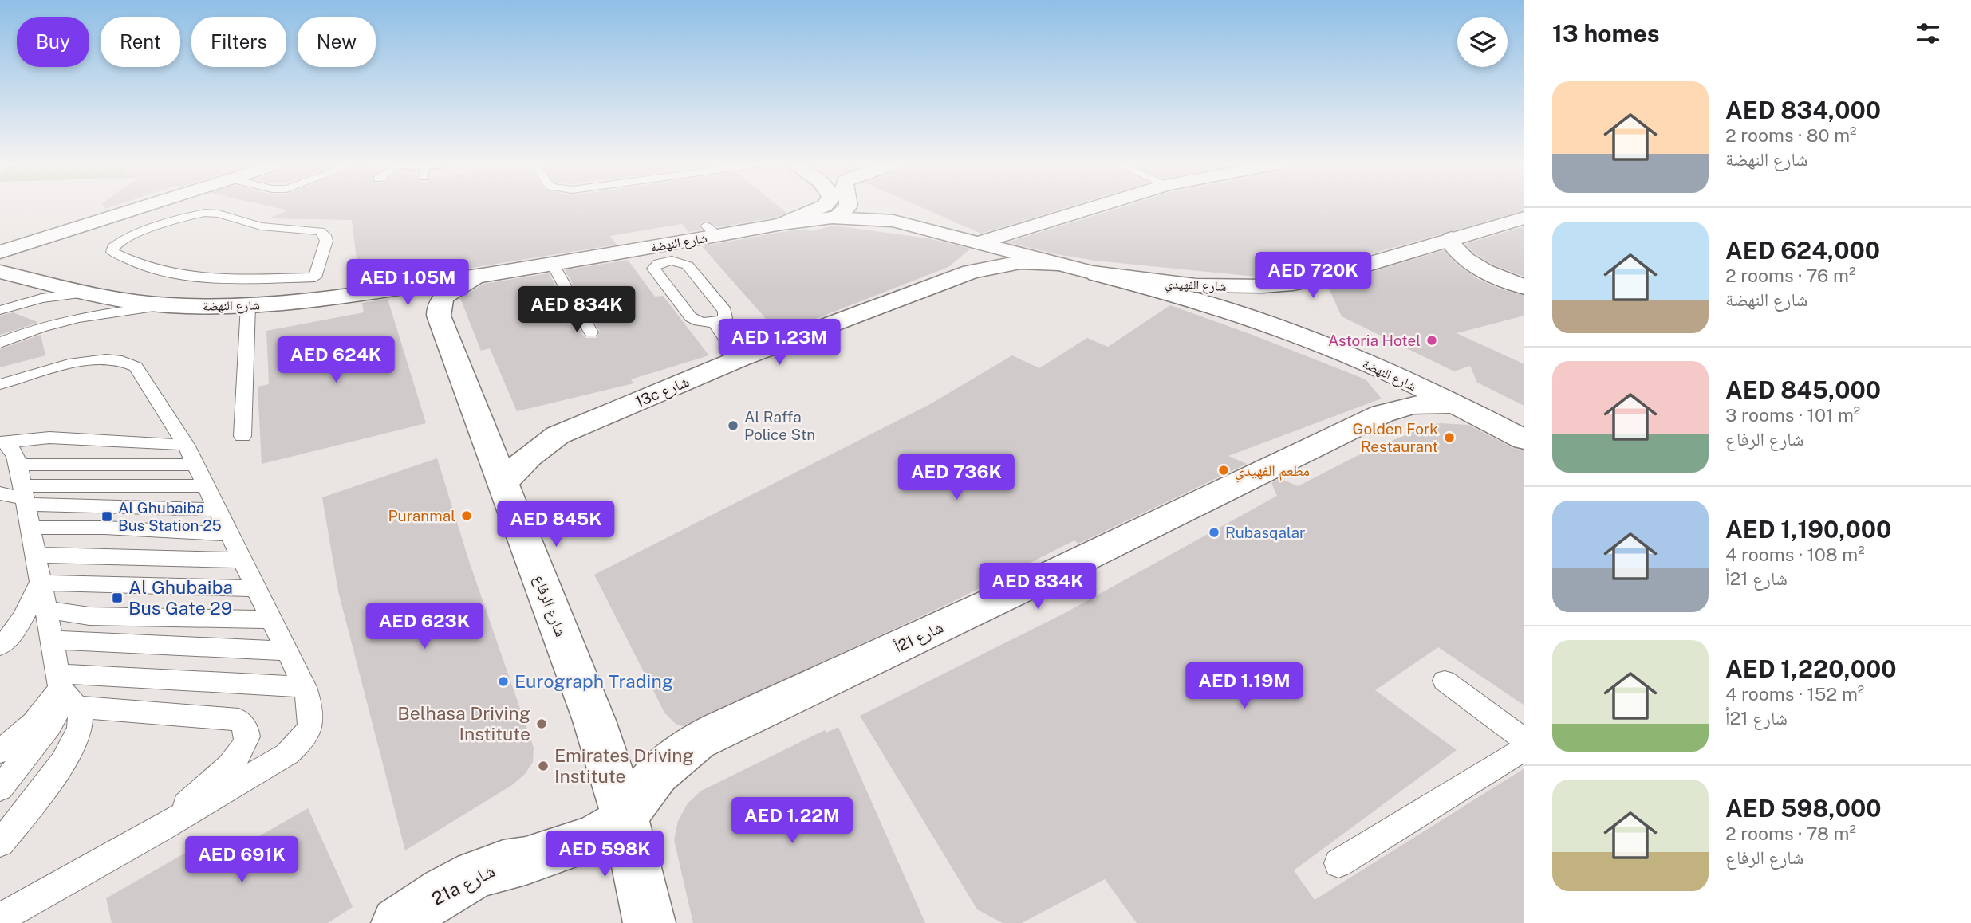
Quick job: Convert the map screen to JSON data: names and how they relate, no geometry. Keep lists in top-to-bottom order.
{
  "streets": {
    "street": [
      "شارع النهضة",
      "شارع الفهيدي",
      "13c شارع",
      "شارع الرفاع",
      "شارع 21أ",
      "21a شارع"
    ]
  },
  "crossings": [
    ["شارع النهضة", "شارع الفهيدي"],
    ["شارع النهضة", "13c شارع"],
    ["شارع النهضة", "شارع الرفاع"],
    ["شارع النهضة", "شارع 21أ"],
    ["13c شارع", "شارع الرفاع"],
    ["شارع الرفاع", "شارع 21أ"],
    ["شارع الرفاع", "21a شارع"],
    ["شارع 21أ", "21a شارع"]
  ],
  "places": {
    "other": [
      "Astoria Hotel",
      "Al Raffa Police Stn",
      "Golden Fork Restaurant",
      "مطعم الفهيدي",
      "Puranmal",
      "Rubasqalar",
      "Eurograph Trading",
      "Belhasa Driving Institute",
      "Emirates Driving Institute"
    ],
    "transit": ["Al Ghubaiba Bus Station 25", "Al Ghubaiba Bus Gate 29"]
  },
  "page": {
    "heading": "13 homes",
    "chip": [
      "Buy",
      "Rent",
      "Filters",
      "New"
    ],
    "list": [
      {
        "name": "AED 834,000",
        "note": "2 rooms · 80 m² · شارع النهضة"
      },
      {
        "name": "AED 624,000",
        "note": "2 rooms · 76 m² · شارع النهضة"
      },
      {
        "name": "AED 845,000",
        "note": "3 rooms · 101 m² · شارع الرفاع"
      },
      {
        "name": "AED 1,190,000",
        "note": "4 rooms · 108 m² · شارع 21أ"
      },
      {
        "name": "AED 1,220,000",
        "note": "4 rooms · 152 m² · شارع 21أ"
      },
      {
        "name": "AED 598,000",
        "note": "2 rooms · 78 m² · شارع الرفاع"
      }
    ],
    "price": [
      "AED 720K",
      "AED 1.05M",
      "AED 834K",
      "AED 1.23M",
      "AED 624K",
      "AED 736K",
      "AED 845K",
      "AED 834K",
      "AED 623K",
      "AED 1.19M",
      "AED 1.22M",
      "AED 598K",
      "AED 691K"
    ]
  }
}
